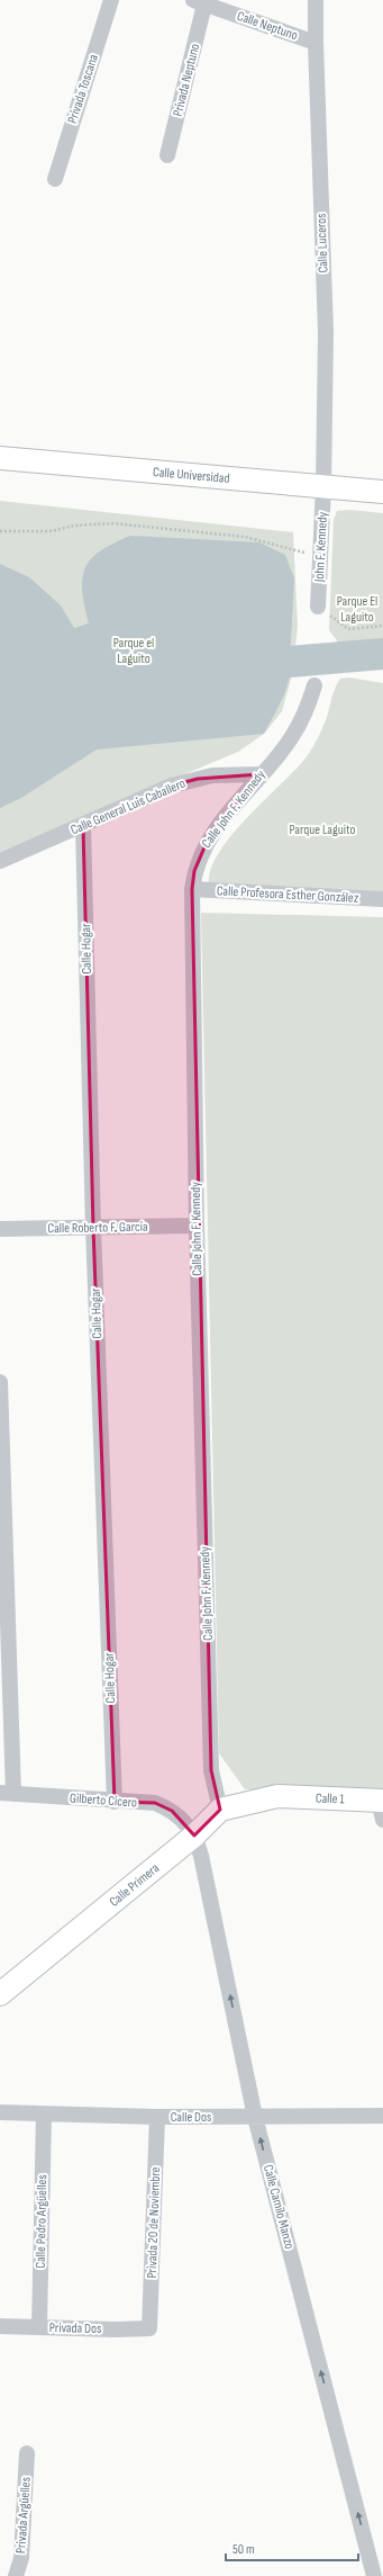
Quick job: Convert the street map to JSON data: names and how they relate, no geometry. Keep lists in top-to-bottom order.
{
  "streets": {
    "street": [
      "Calle Neptuno",
      "Privada Neptuno",
      "Privada Toscana",
      "Calle Luceros",
      "Calle Universidad",
      "John F. Kennedy",
      "Calle General Luis Caballero",
      "Calle John F. Kennedy",
      "Calle Profesora Esther González",
      "Calle Hogar",
      "Calle Roberto F. García",
      "Calle 1",
      "Gilberto Cicero",
      "Calle Primera",
      "Calle Dos",
      "Calle Camilo Manzo",
      "Calle Pedro Argüelles",
      "Privada 20 de Noviembre",
      "Privada Dos",
      "Privada Argüelles"
    ]
  },
  "crossings": [
    ["Calle Neptuno", "Privada Neptuno"],
    ["Calle Neptuno", "Calle Luceros"],
    ["Calle Luceros", "Calle Universidad"],
    ["Calle Luceros", "John F. Kennedy"],
    ["Calle Universidad", "John F. Kennedy"],
    ["Calle General Luis Caballero", "Calle John F. Kennedy"],
    ["Calle General Luis Caballero", "Calle Hogar"],
    ["Calle John F. Kennedy", "Calle Profesora Esther González"],
    ["Calle John F. Kennedy", "Calle Roberto F. García"],
    ["Calle John F. Kennedy", "Calle 1"],
    ["Calle John F. Kennedy", "Calle Primera"],
    ["Calle Hogar", "Calle Roberto F. García"],
    ["Calle Hogar", "Gilberto Cicero"],
    ["Calle 1", "Calle Primera"],
    ["Gilberto Cicero", "Calle Primera"],
    ["Gilberto Cicero", "Calle Camilo Manzo"],
    ["Calle Primera", "Calle Camilo Manzo"],
    ["Calle Dos", "Calle Camilo Manzo"],
    ["Calle Dos", "Calle Pedro Argüelles"],
    ["Calle Dos", "Privada 20 de Noviembre"],
    ["Calle Pedro Argüelles", "Privada Dos"],
    ["Privada 20 de Noviembre", "Privada Dos"]
  ],
  "one_way": ["Calle Camilo Manzo"],
  "parks": ["Parque El Laguito", "Parque el Laguito", "Parque Laguito"],
  "scale_bar": "50 m"
}
